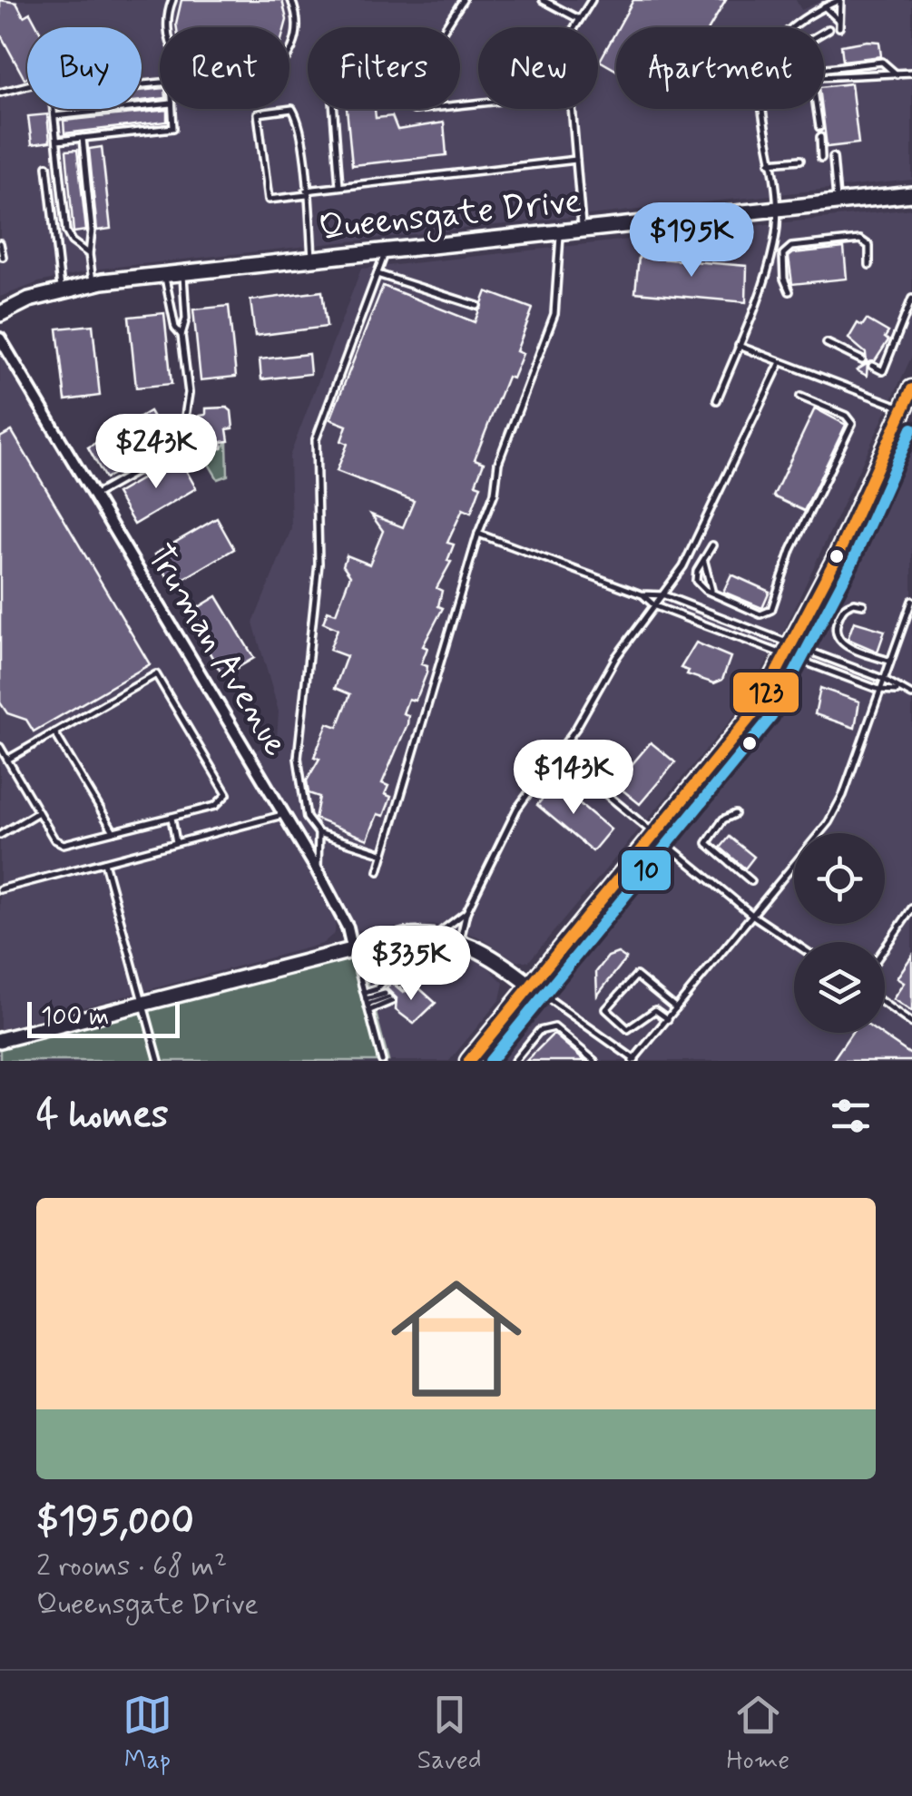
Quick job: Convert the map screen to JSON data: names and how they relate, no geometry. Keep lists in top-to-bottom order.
{
  "streets": {
    "street": ["Queensgate Drive", "Truman Avenue"]
  },
  "lines": ["transit line 123", "transit line 10"],
  "scale_bar": "100 m",
  "page": {
    "chip": [
      "Buy",
      "Rent",
      "Filters",
      "New",
      "Apartment"
    ],
    "price": [
      "$195K",
      "$243K",
      "$143K",
      "$335K"
    ],
    "scale": "100 m",
    "heading": "4 homes",
    "list": [
      {
        "name": "$195,000",
        "note": "2 rooms · 68 m² · Queensgate Drive"
      }
    ],
    "tabs": ["Map", "Saved", "Home"]
  }
}
